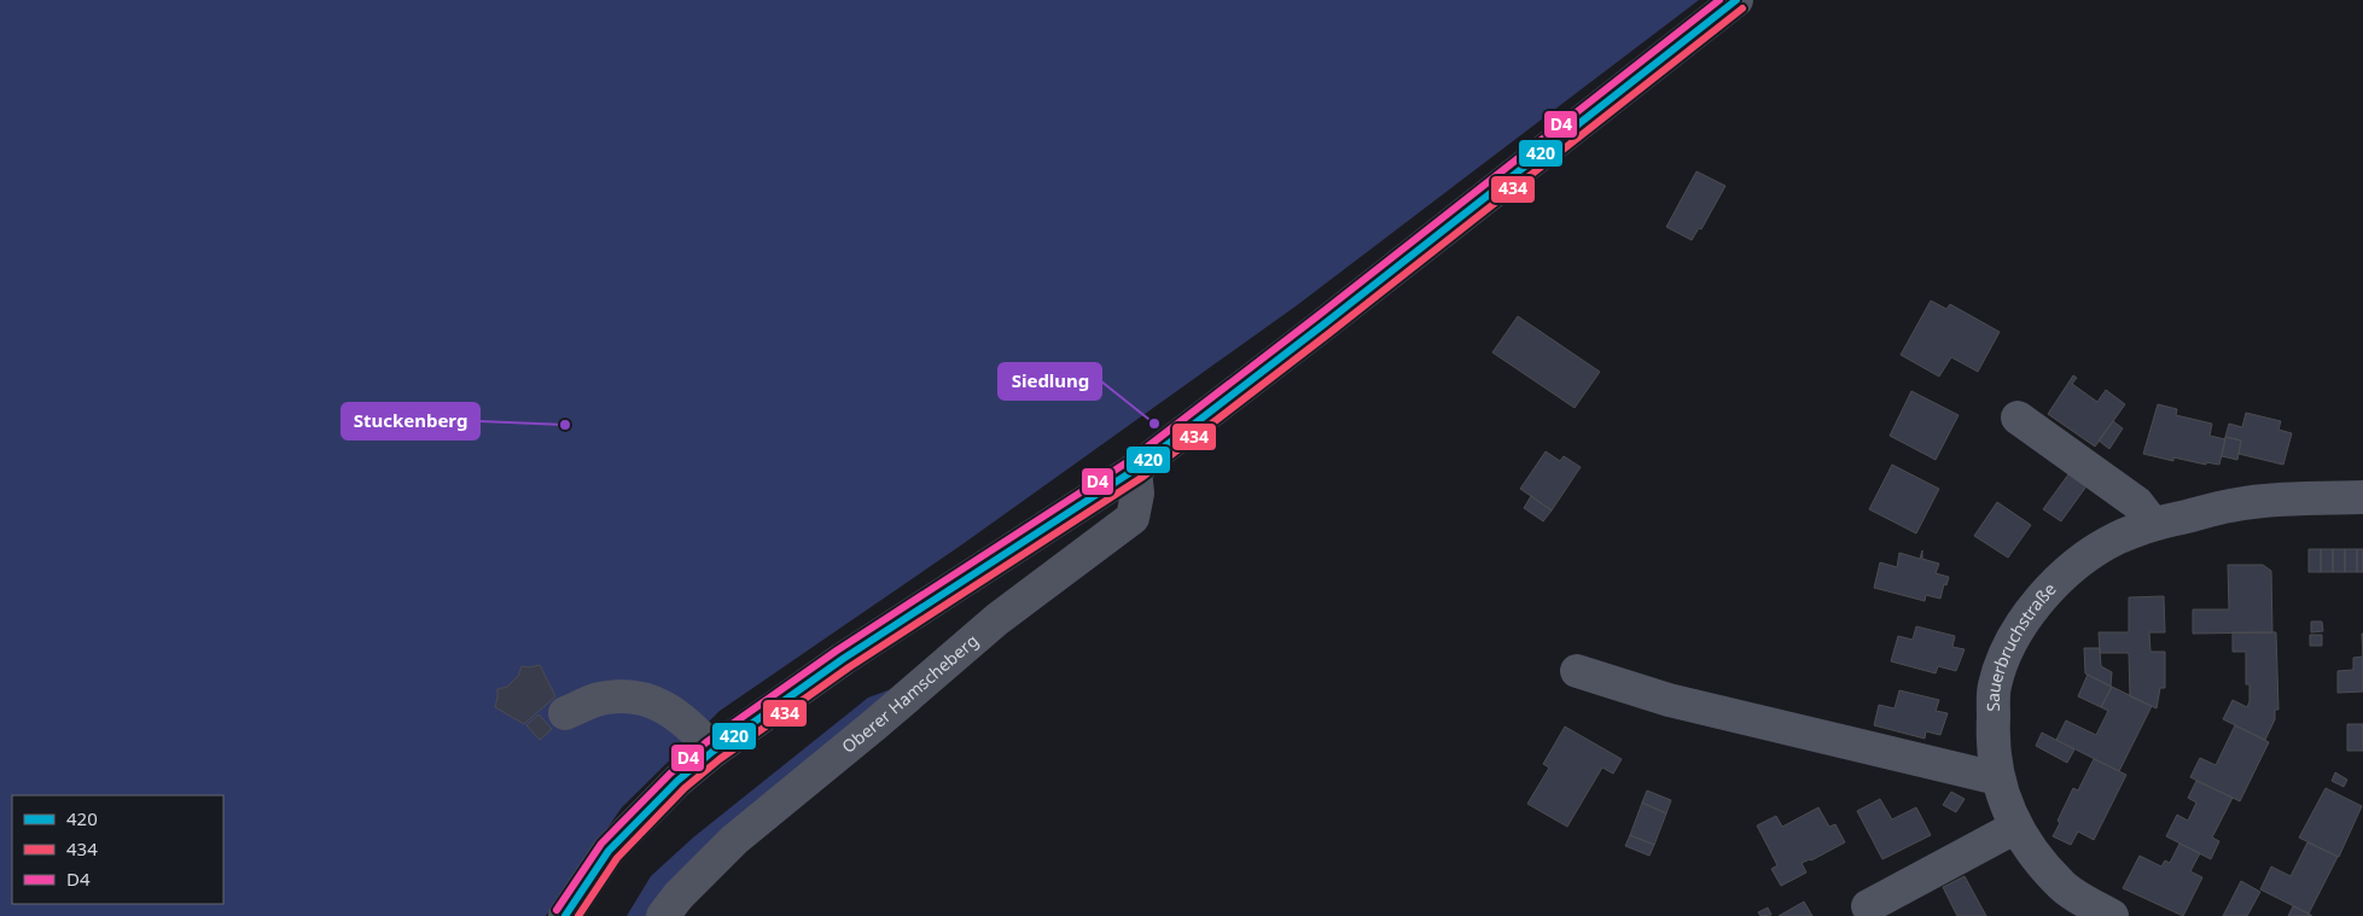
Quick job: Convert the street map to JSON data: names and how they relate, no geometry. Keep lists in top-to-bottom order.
{
  "streets": {
    "street": ["Sauerbruchstraße", "Oberer Hamscheberg"]
  },
  "places": ["Siedlung", "Stuckenberg"],
  "lines": ["transit line 420", "transit line D4", "transit line 434"],
  "legend": ["420", "434", "D4"]
}
